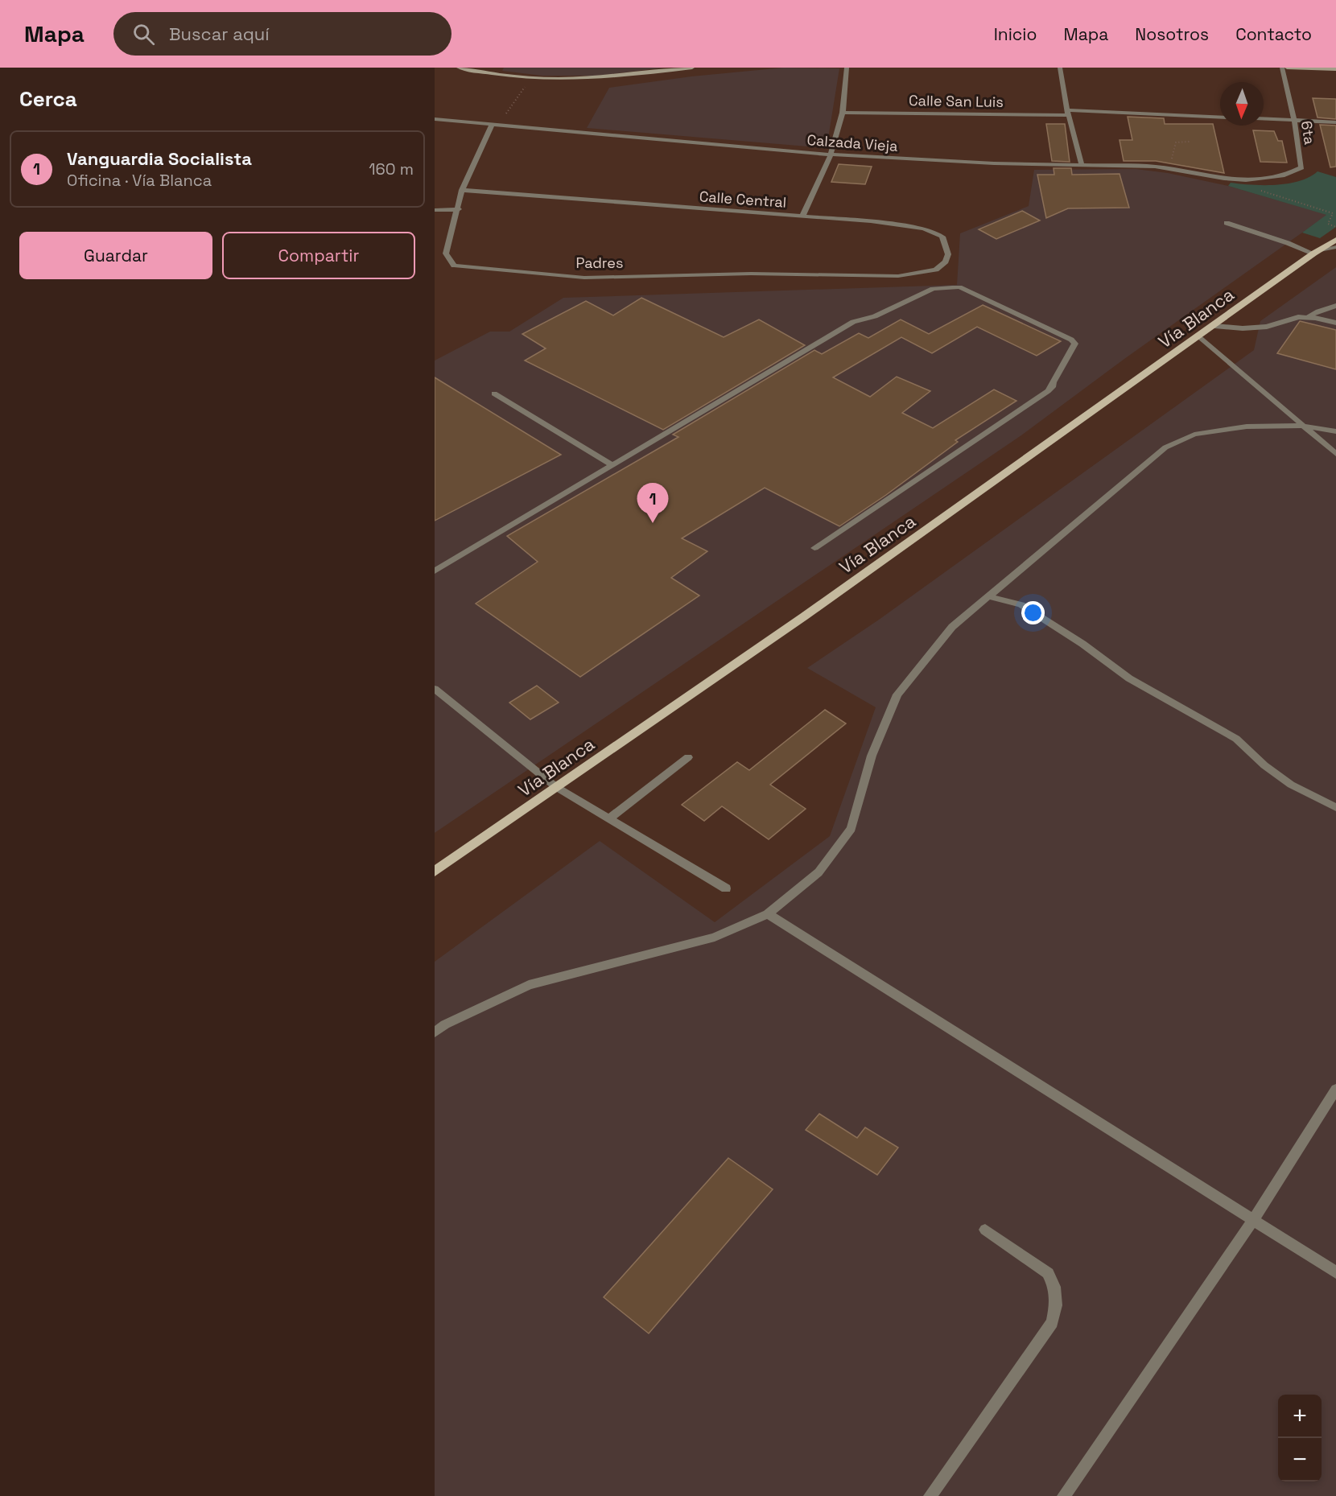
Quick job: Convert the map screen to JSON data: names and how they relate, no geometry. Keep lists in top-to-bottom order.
{
  "streets": {
    "main road": ["Vía Blanca"],
    "street": [
      "Calle San Luis",
      "6ta",
      "Calzada Vieja",
      "Calle Central",
      "Padres"
    ]
  },
  "crossings": [
    ["6ta", "Calzada Vieja"],
    ["Calzada Vieja", "Padres"],
    ["Calle Central", "Padres"]
  ],
  "north": "bottom",
  "page": {
    "header": "Mapa",
    "search": "Buscar aquí",
    "nav": [
      "Inicio",
      "Mapa",
      "Nosotros",
      "Contacto"
    ],
    "heading": "Cerca",
    "list": [
      {
        "mark": "1",
        "name": "Vanguardia Socialista",
        "note": "Oficina · Vía Blanca",
        "value": "160 m"
      }
    ],
    "buttons": ["Guardar", "Compartir"],
    "pins": "1",
    "map_buttons": ["+", "−"]
  }
}
